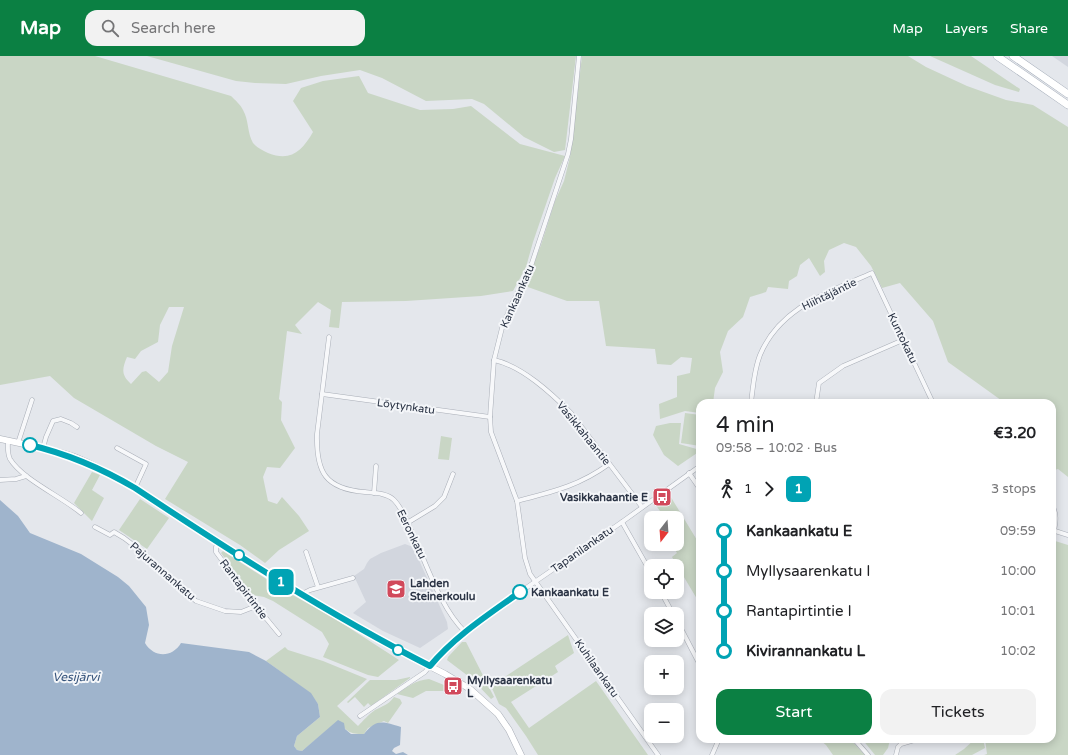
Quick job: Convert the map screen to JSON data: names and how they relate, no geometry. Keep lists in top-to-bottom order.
{
  "streets": {
    "street": [
      "Hiihtäjäntie",
      "Kankaankatu",
      "Kuntokatu",
      "Löytynkatu",
      "Vasikkahaantie",
      "Eeronkatu",
      "Tapanilankatu",
      "Pajurannankatu",
      "Rantapirtintie",
      "Kuhilaankatu"
    ]
  },
  "crossings": [
    ["Hiihtäjäntie", "Kuntokatu"],
    ["Kankaankatu", "Löytynkatu"],
    ["Kankaankatu", "Vasikkahaantie"],
    ["Kankaankatu", "Tapanilankatu"],
    ["Kankaankatu", "Kuhilaankatu"],
    ["Löytynkatu", "Eeronkatu"],
    ["Vasikkahaantie", "Tapanilankatu"],
    ["Eeronkatu", "Tapanilankatu"],
    ["Tapanilankatu", "Kuhilaankatu"],
    ["Pajurannankatu", "Rantapirtintie"]
  ],
  "water": ["Vesijärvi"],
  "places": {
    "bus stop": ["Vasikkahaantie E", "Myllysaarenkatu L"],
    "school or university": ["Lahden Steinerkoulu"],
    "other": ["Kankaankatu E"]
  },
  "lines": ["bus line 1"],
  "north": "bottom",
  "page": {
    "header": "Map",
    "search": "Search here",
    "nav": ["Map", "Layers", "Share"],
    "on_map": "1",
    "heading": ["4 min", "09:58 – 10:02 · Bus", "€3.20"],
    "legs": ["1", "1", "3 stops"],
    "map_buttons": ["+", "−"],
    "list": [
      {
        "name": "Kankaankatu E",
        "value": "09:59"
      },
      {
        "name": "Myllysaarenkatu I",
        "value": "10:00"
      },
      {
        "name": "Rantapirtintie I",
        "value": "10:01"
      },
      {
        "name": "Kivirannankatu L",
        "value": "10:02"
      }
    ],
    "buttons": ["Start", "Tickets"]
  }
}
